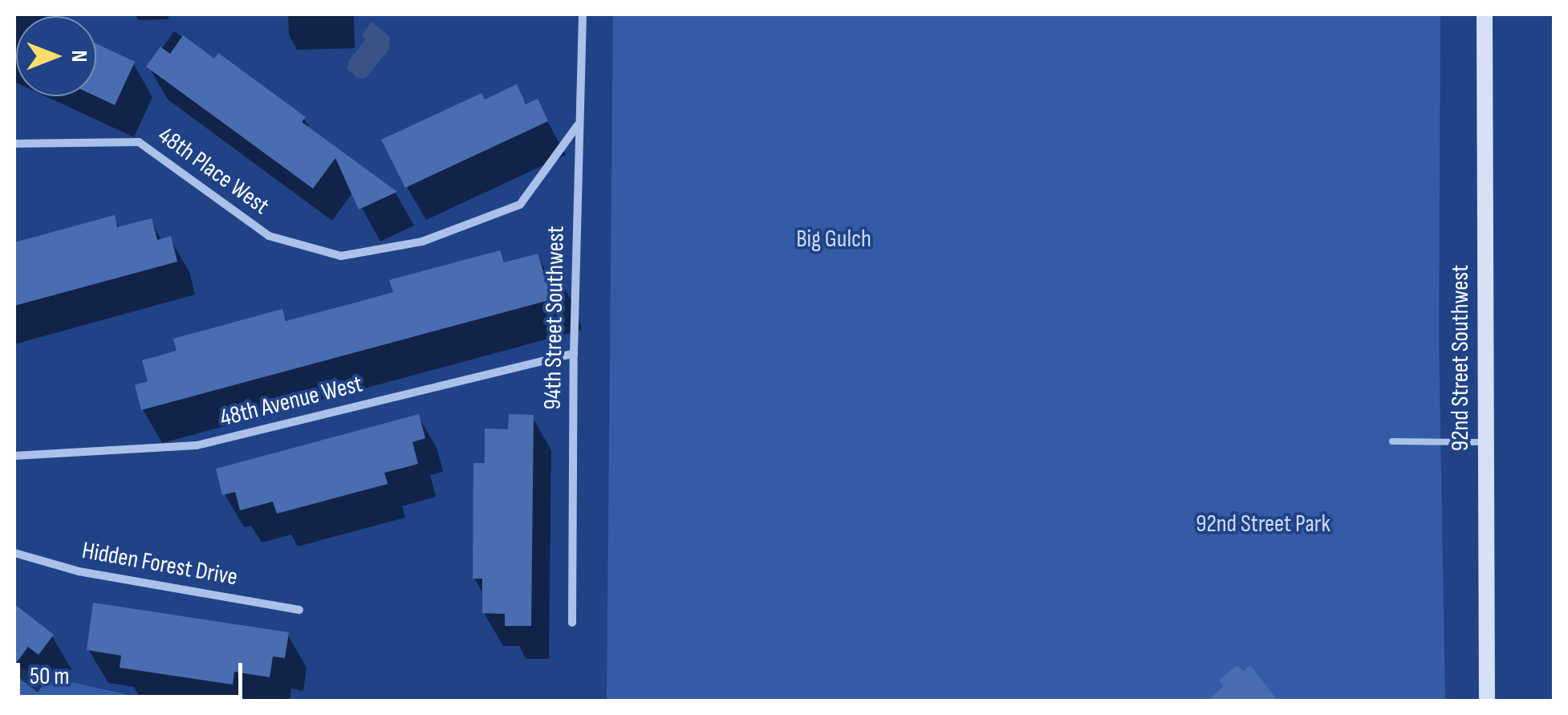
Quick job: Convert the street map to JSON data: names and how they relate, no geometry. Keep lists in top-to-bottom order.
{
  "streets": {
    "street": [
      "48th Place West",
      "94th Street Southwest",
      "92nd Street Southwest",
      "48th Avenue West",
      "Hidden Forest Drive"
    ]
  },
  "crossings": [
    ["48th Place West", "94th Street Southwest"],
    ["94th Street Southwest", "48th Avenue West"]
  ],
  "parks": ["Big Gulch", "92nd Street Park"],
  "scale_bar": "50 m",
  "north": "right"
}
